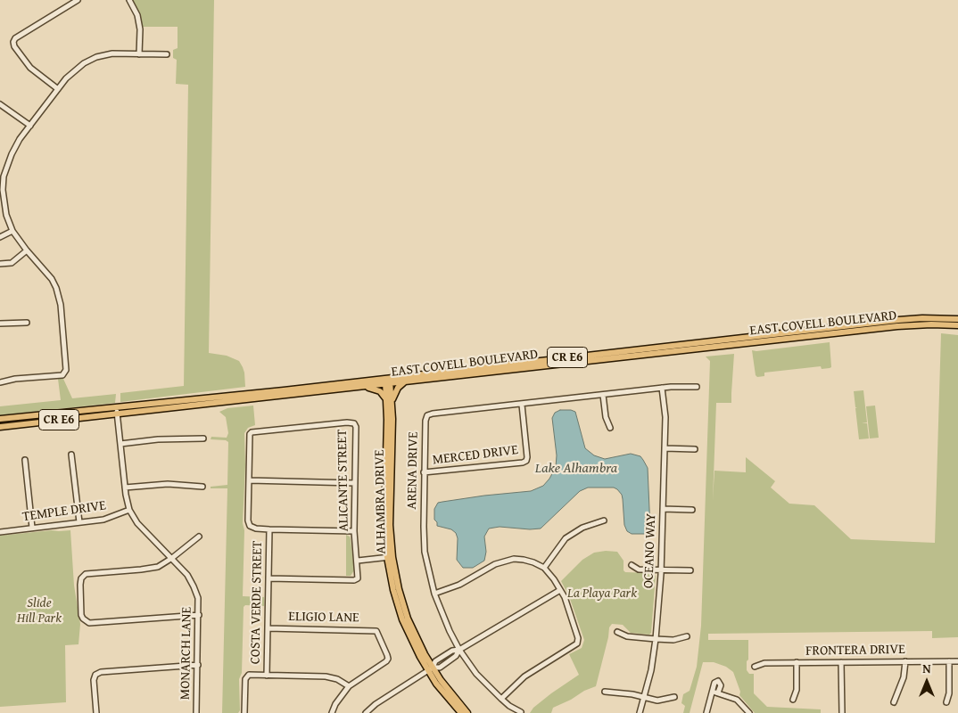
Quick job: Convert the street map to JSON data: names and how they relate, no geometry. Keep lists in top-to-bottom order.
{
  "streets": {
    "main road": ["EAST COVELL BOULEVARD", "CR E6", "ALHAMBRA DRIVE"],
    "street": [
      "MERCED DRIVE",
      "ARENA DRIVE",
      "ALICANTE STREET",
      "TEMPLE DRIVE",
      "OCEANO WAY",
      "COSTA VERDE STREET",
      "ELIGIO LANE",
      "FRONTERA DRIVE",
      "MONARCH LANE"
    ]
  },
  "crossings": [
    ["EAST COVELL BOULEVARD", "ALHAMBRA DRIVE"],
    ["EAST COVELL BOULEVARD", "MONARCH LANE"],
    ["MERCED DRIVE", "ARENA DRIVE"],
    ["ARENA DRIVE", "OCEANO WAY"],
    ["ALICANTE STREET", "COSTA VERDE STREET"],
    ["TEMPLE DRIVE", "MONARCH LANE"],
    ["COSTA VERDE STREET", "ELIGIO LANE"]
  ],
  "water": ["Lake Alhambra"],
  "parks": ["La Playa Park", "Slide Hill Park"],
  "north": "top"
}
